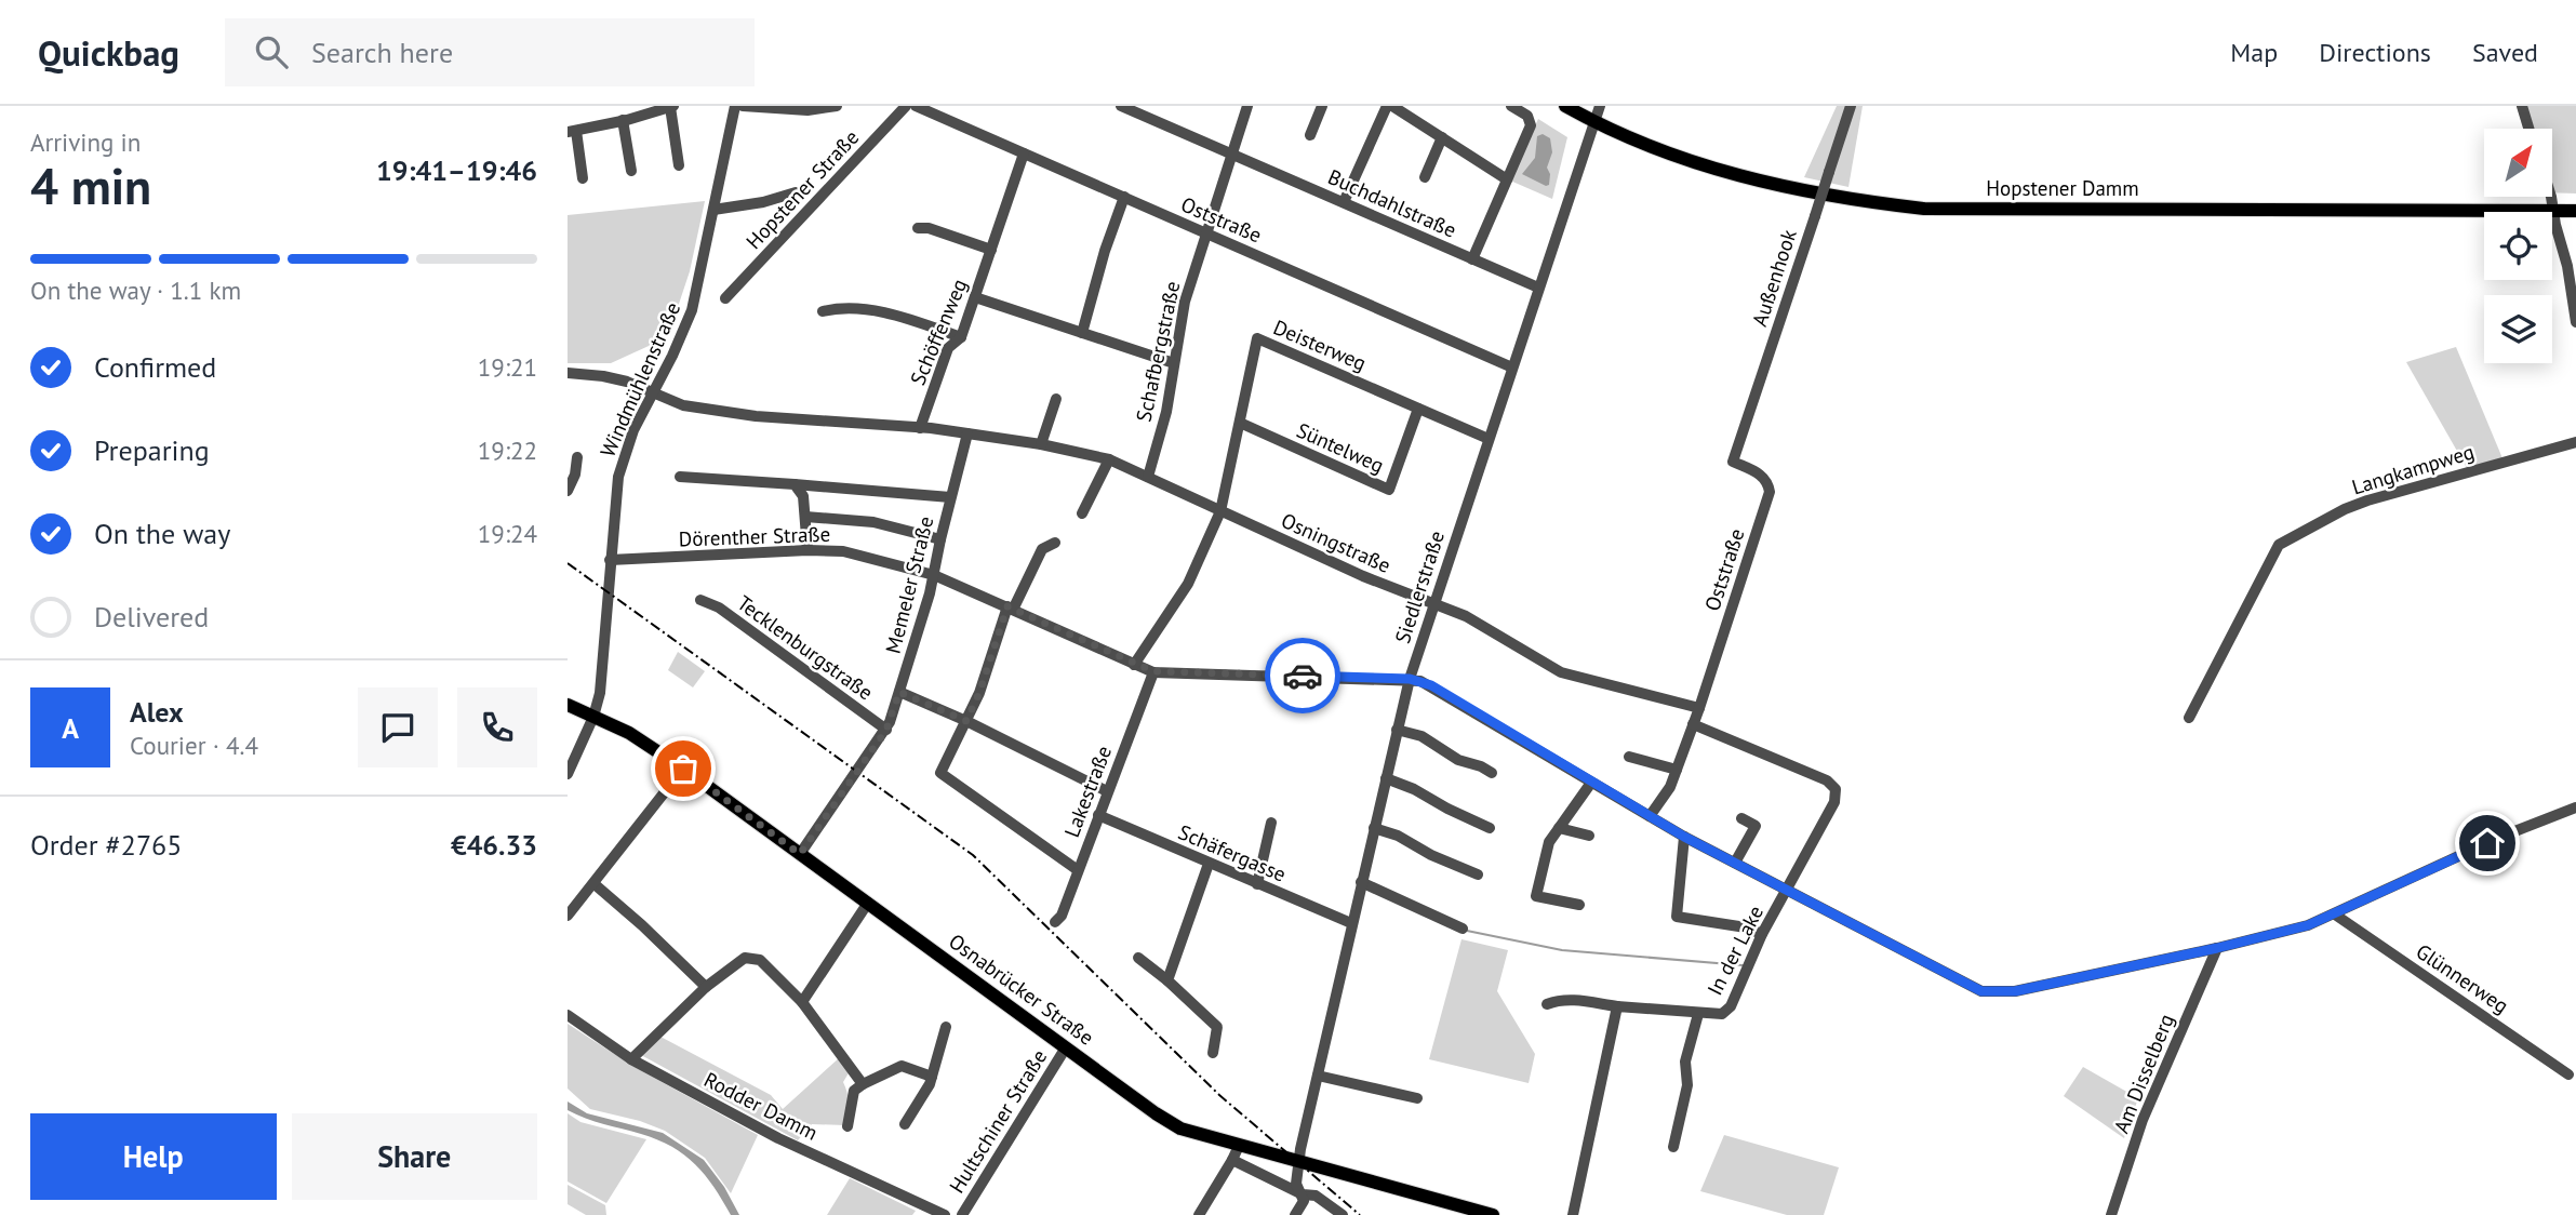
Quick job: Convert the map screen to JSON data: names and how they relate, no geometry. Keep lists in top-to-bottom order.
{
  "streets": {
    "main road": ["Hopstener Damm", "Osnabrücker Straße"],
    "street": [
      "Hopstener Straße",
      "Buchdahlstraße",
      "Oststraße",
      "Außenhook",
      "Schöffenweg",
      "Deisterweg",
      "Schafbergstraße",
      "Windmühlenstraße",
      "Süntelweg",
      "Langkampweg",
      "Dörenther Straße",
      "Osningstraße",
      "Memeler Straße",
      "Siedlerstraße",
      "Tecklenburgstraße",
      "Lakestraße",
      "Schäfergasse",
      "In der Lake",
      "Glünnerweg",
      "Am Disselberg",
      "Rodder Damm",
      "Hultschiner Straße"
    ]
  },
  "crossings": [
    ["Hopstener Damm", "Siedlerstraße"],
    ["Buchdahlstraße", "Schafbergstraße"],
    ["Buchdahlstraße", "Siedlerstraße"],
    ["Oststraße", "Außenhook"],
    ["Oststraße", "Schöffenweg"],
    ["Oststraße", "Schafbergstraße"],
    ["Oststraße", "Dörenther Straße"],
    ["Oststraße", "Osningstraße"],
    ["Oststraße", "Siedlerstraße"],
    ["Oststraße", "In der Lake"],
    ["Schöffenweg", "Osningstraße"],
    ["Deisterweg", "Süntelweg"],
    ["Deisterweg", "Osningstraße"],
    ["Deisterweg", "Siedlerstraße"],
    ["Schafbergstraße", "Osningstraße"],
    ["Windmühlenstraße", "Dörenther Straße"],
    ["Windmühlenstraße", "Osningstraße"],
    ["Windmühlenstraße", "Osnabrücker Straße"],
    ["Dörenther Straße", "Memeler Straße"],
    ["Dörenther Straße", "Siedlerstraße"],
    ["Dörenther Straße", "Lakestraße"],
    ["Dörenther Straße", "In der Lake"],
    ["Dörenther Straße", "Am Disselberg"],
    ["Osningstraße", "Memeler Straße"],
    ["Osningstraße", "Siedlerstraße"],
    ["Memeler Straße", "Tecklenburgstraße"],
    ["Memeler Straße", "Osnabrücker Straße"],
    ["Siedlerstraße", "Schäfergasse"],
    ["Siedlerstraße", "Osnabrücker Straße"],
    ["Lakestraße", "Schäfergasse"],
    ["Osnabrücker Straße", "Hultschiner Straße"]
  ],
  "north": "top right",
  "page": {
    "header": "Quickbag",
    "search": "Search here",
    "nav": ["Map", "Directions", "Saved"],
    "heading": ["4 min", "Arriving in", "19:41–19:46"],
    "panel": [
      "Alex",
      "Courier · 4.4",
      "Order #2765",
      "€46.33"
    ],
    "bar": "On the way · 1.1 km",
    "list": [
      ["Confirmed", "19:21"],
      ["Preparing", "19:22"],
      ["On the way", "19:24"],
      "Delivered"
    ],
    "round": "A",
    "buttons": ["Help", "Share"]
  }
}
